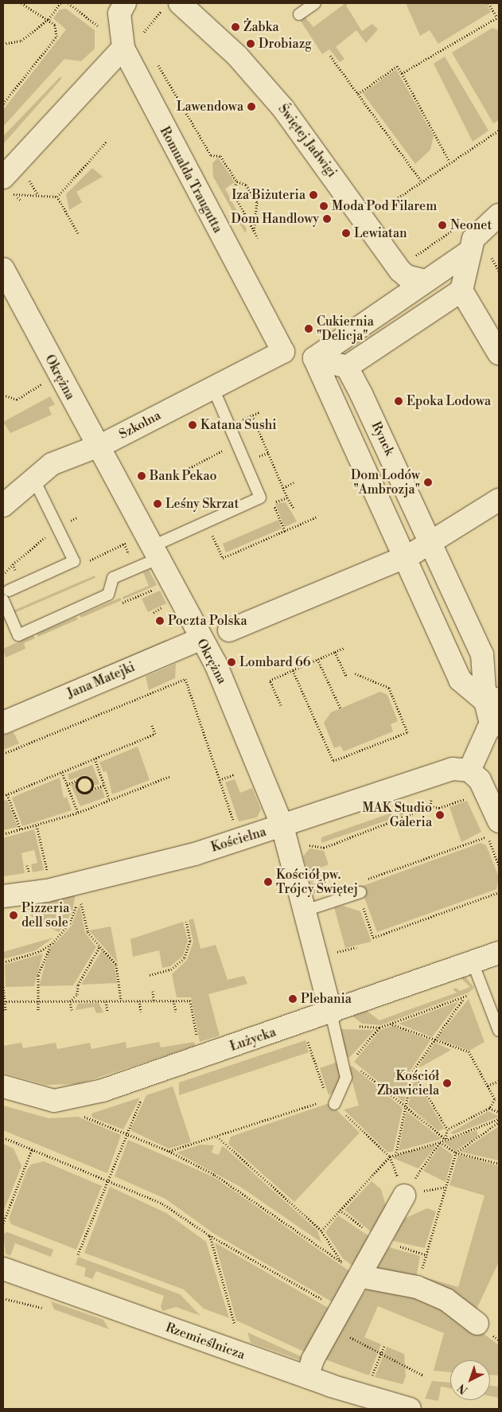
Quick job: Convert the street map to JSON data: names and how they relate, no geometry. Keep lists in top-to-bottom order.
{
  "streets": {
    "street": [
      "Świętej Jadwigi",
      "Romualda Traugutta",
      "Okrężna",
      "Szkolna",
      "Rynek",
      "Jana Matejki",
      "Kościelna",
      "Łużycka",
      "Rzemieślnicza"
    ]
  },
  "crossings": [
    ["Romualda Traugutta", "Szkolna"],
    ["Okrężna", "Szkolna"],
    ["Okrężna", "Jana Matejki"],
    ["Okrężna", "Kościelna"],
    ["Okrężna", "Łużycka"],
    ["Rynek", "Kościelna"]
  ],
  "places": [
    "Żabka",
    "Drobiazg",
    "Lawendowa",
    "Iza Biżuteria",
    "Moda Pod Filarem",
    "Dom Handlowy",
    "Neonet",
    "Lewiatan",
    "Cukiernia \"Delicja\"",
    "Epoka Lodowa",
    "Katana Sushi",
    "Bank Pekao",
    "Dom Lodów \"Ambrozja\"",
    "Leśny Skrzat",
    "Poczta Polska",
    "Lombard 66",
    "MAK Studio Galeria",
    "Kościół pw. Trójcy Świętej",
    "Pizzeria dell sole",
    "Plebania",
    "Kościół Zbawiciela"
  ],
  "north": "bottom left"
}
